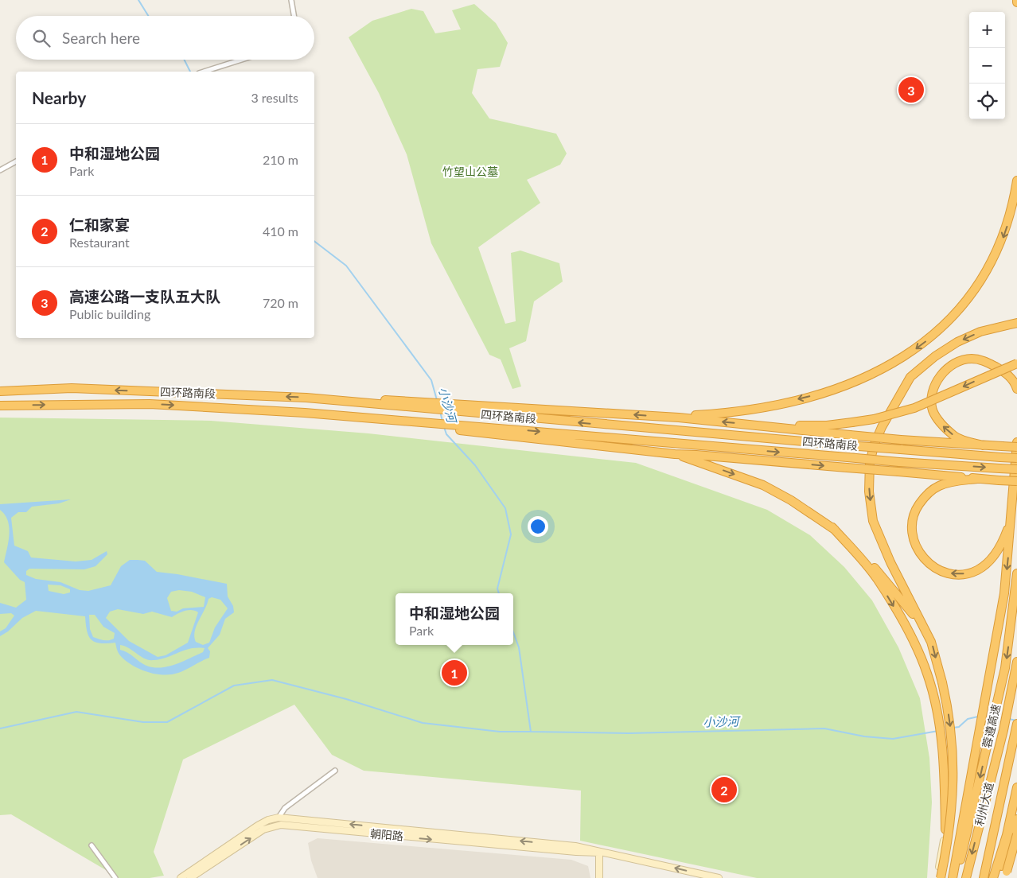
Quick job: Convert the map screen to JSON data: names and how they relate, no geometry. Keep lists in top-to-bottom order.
{
  "streets": {
    "highway": ["四环路南段", "蓉遵高速", "利州大道"],
    "main road": ["朝阳路"]
  },
  "water": ["小沙河"],
  "parks": ["竹望山公墓"],
  "page": {
    "map_buttons": ["+", "−"],
    "search": "Search here",
    "heading": ["Nearby", "3 results"],
    "pins": ["3", "1", "2"],
    "list": [
      {
        "mark": "1",
        "name": "中和湿地公园",
        "note": "Park",
        "value": "210 m"
      },
      {
        "mark": "2",
        "name": "仁和家宴",
        "note": "Restaurant",
        "value": "410 m"
      },
      {
        "mark": "3",
        "name": "高速公路一支队五大队",
        "note": "Public building",
        "value": "720 m"
      }
    ],
    "popup": ["中和湿地公园", "Park"]
  }
}
